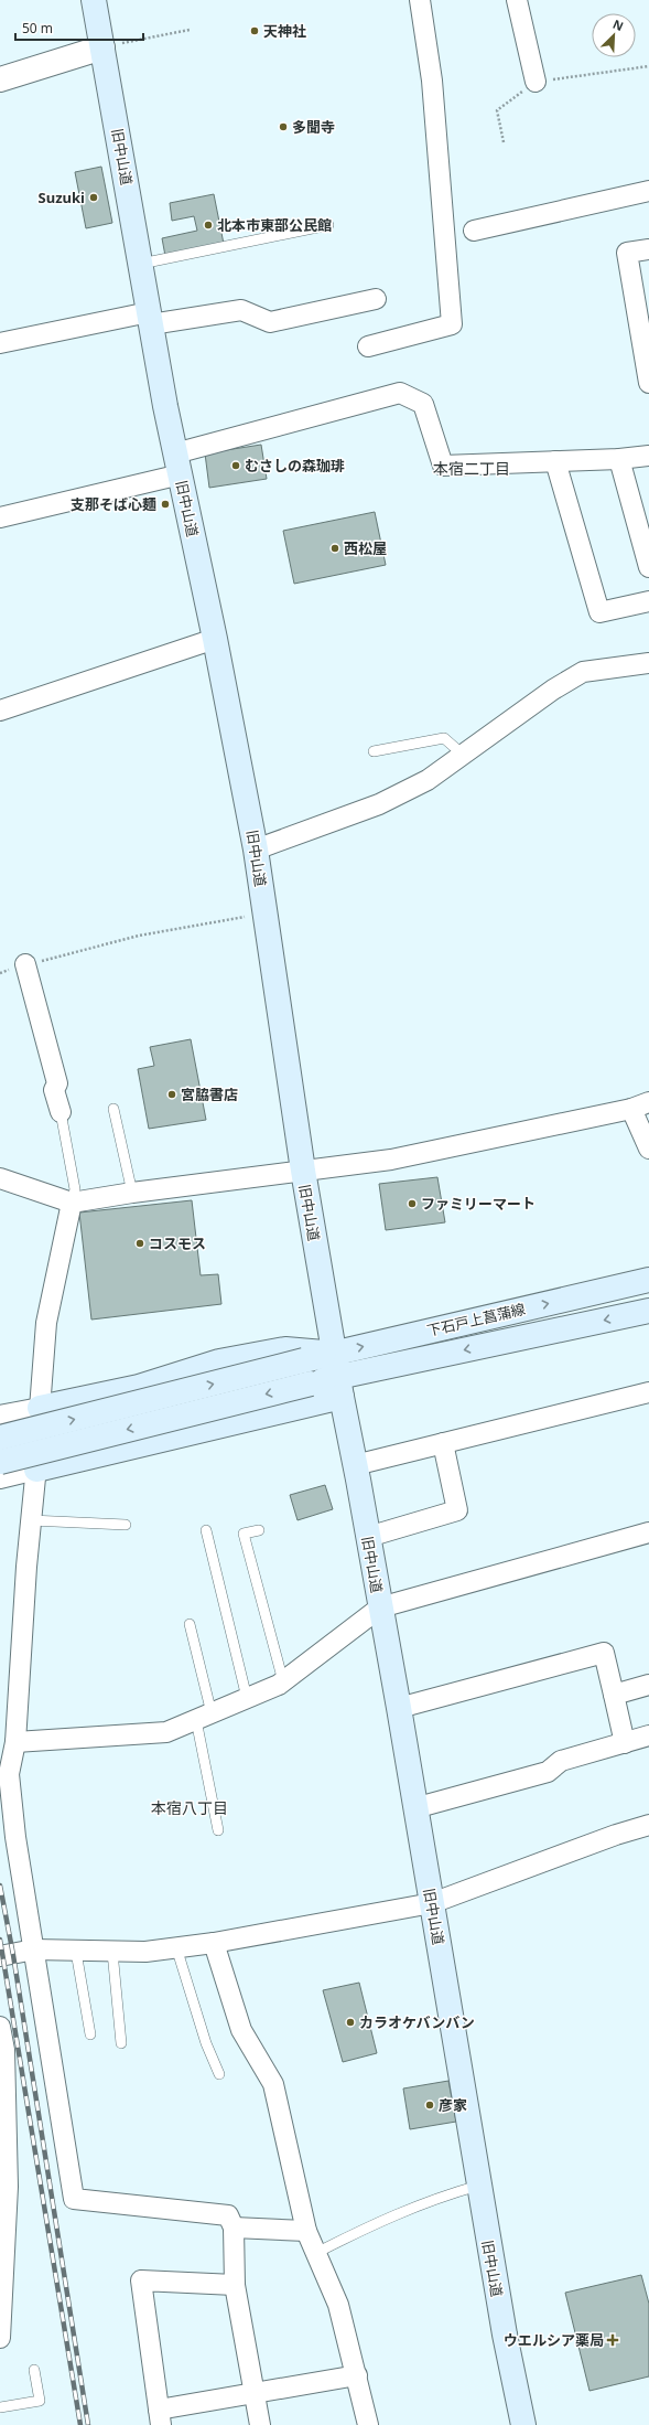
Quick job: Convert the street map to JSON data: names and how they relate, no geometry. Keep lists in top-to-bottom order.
{
  "streets": {
    "main road": ["旧中山道", "下石戸上菖蒲線"]
  },
  "crossings": [
    ["旧中山道", "下石戸上菖蒲線"]
  ],
  "districts": ["本宿二丁目", "本宿八丁目"],
  "places": {
    "other": [
      "天神社",
      "多聞寺",
      "Suzuki",
      "北本市東部公民館",
      "むさしの森珈琲",
      "支那そば心麺",
      "西松屋",
      "宮脇書店",
      "ファミリーマート",
      "コスモス",
      "カラオケバンバン",
      "彦家"
    ],
    "health": ["ウエルシア薬局"]
  },
  "scale_bar": "50 m",
  "north": "top right"
}
